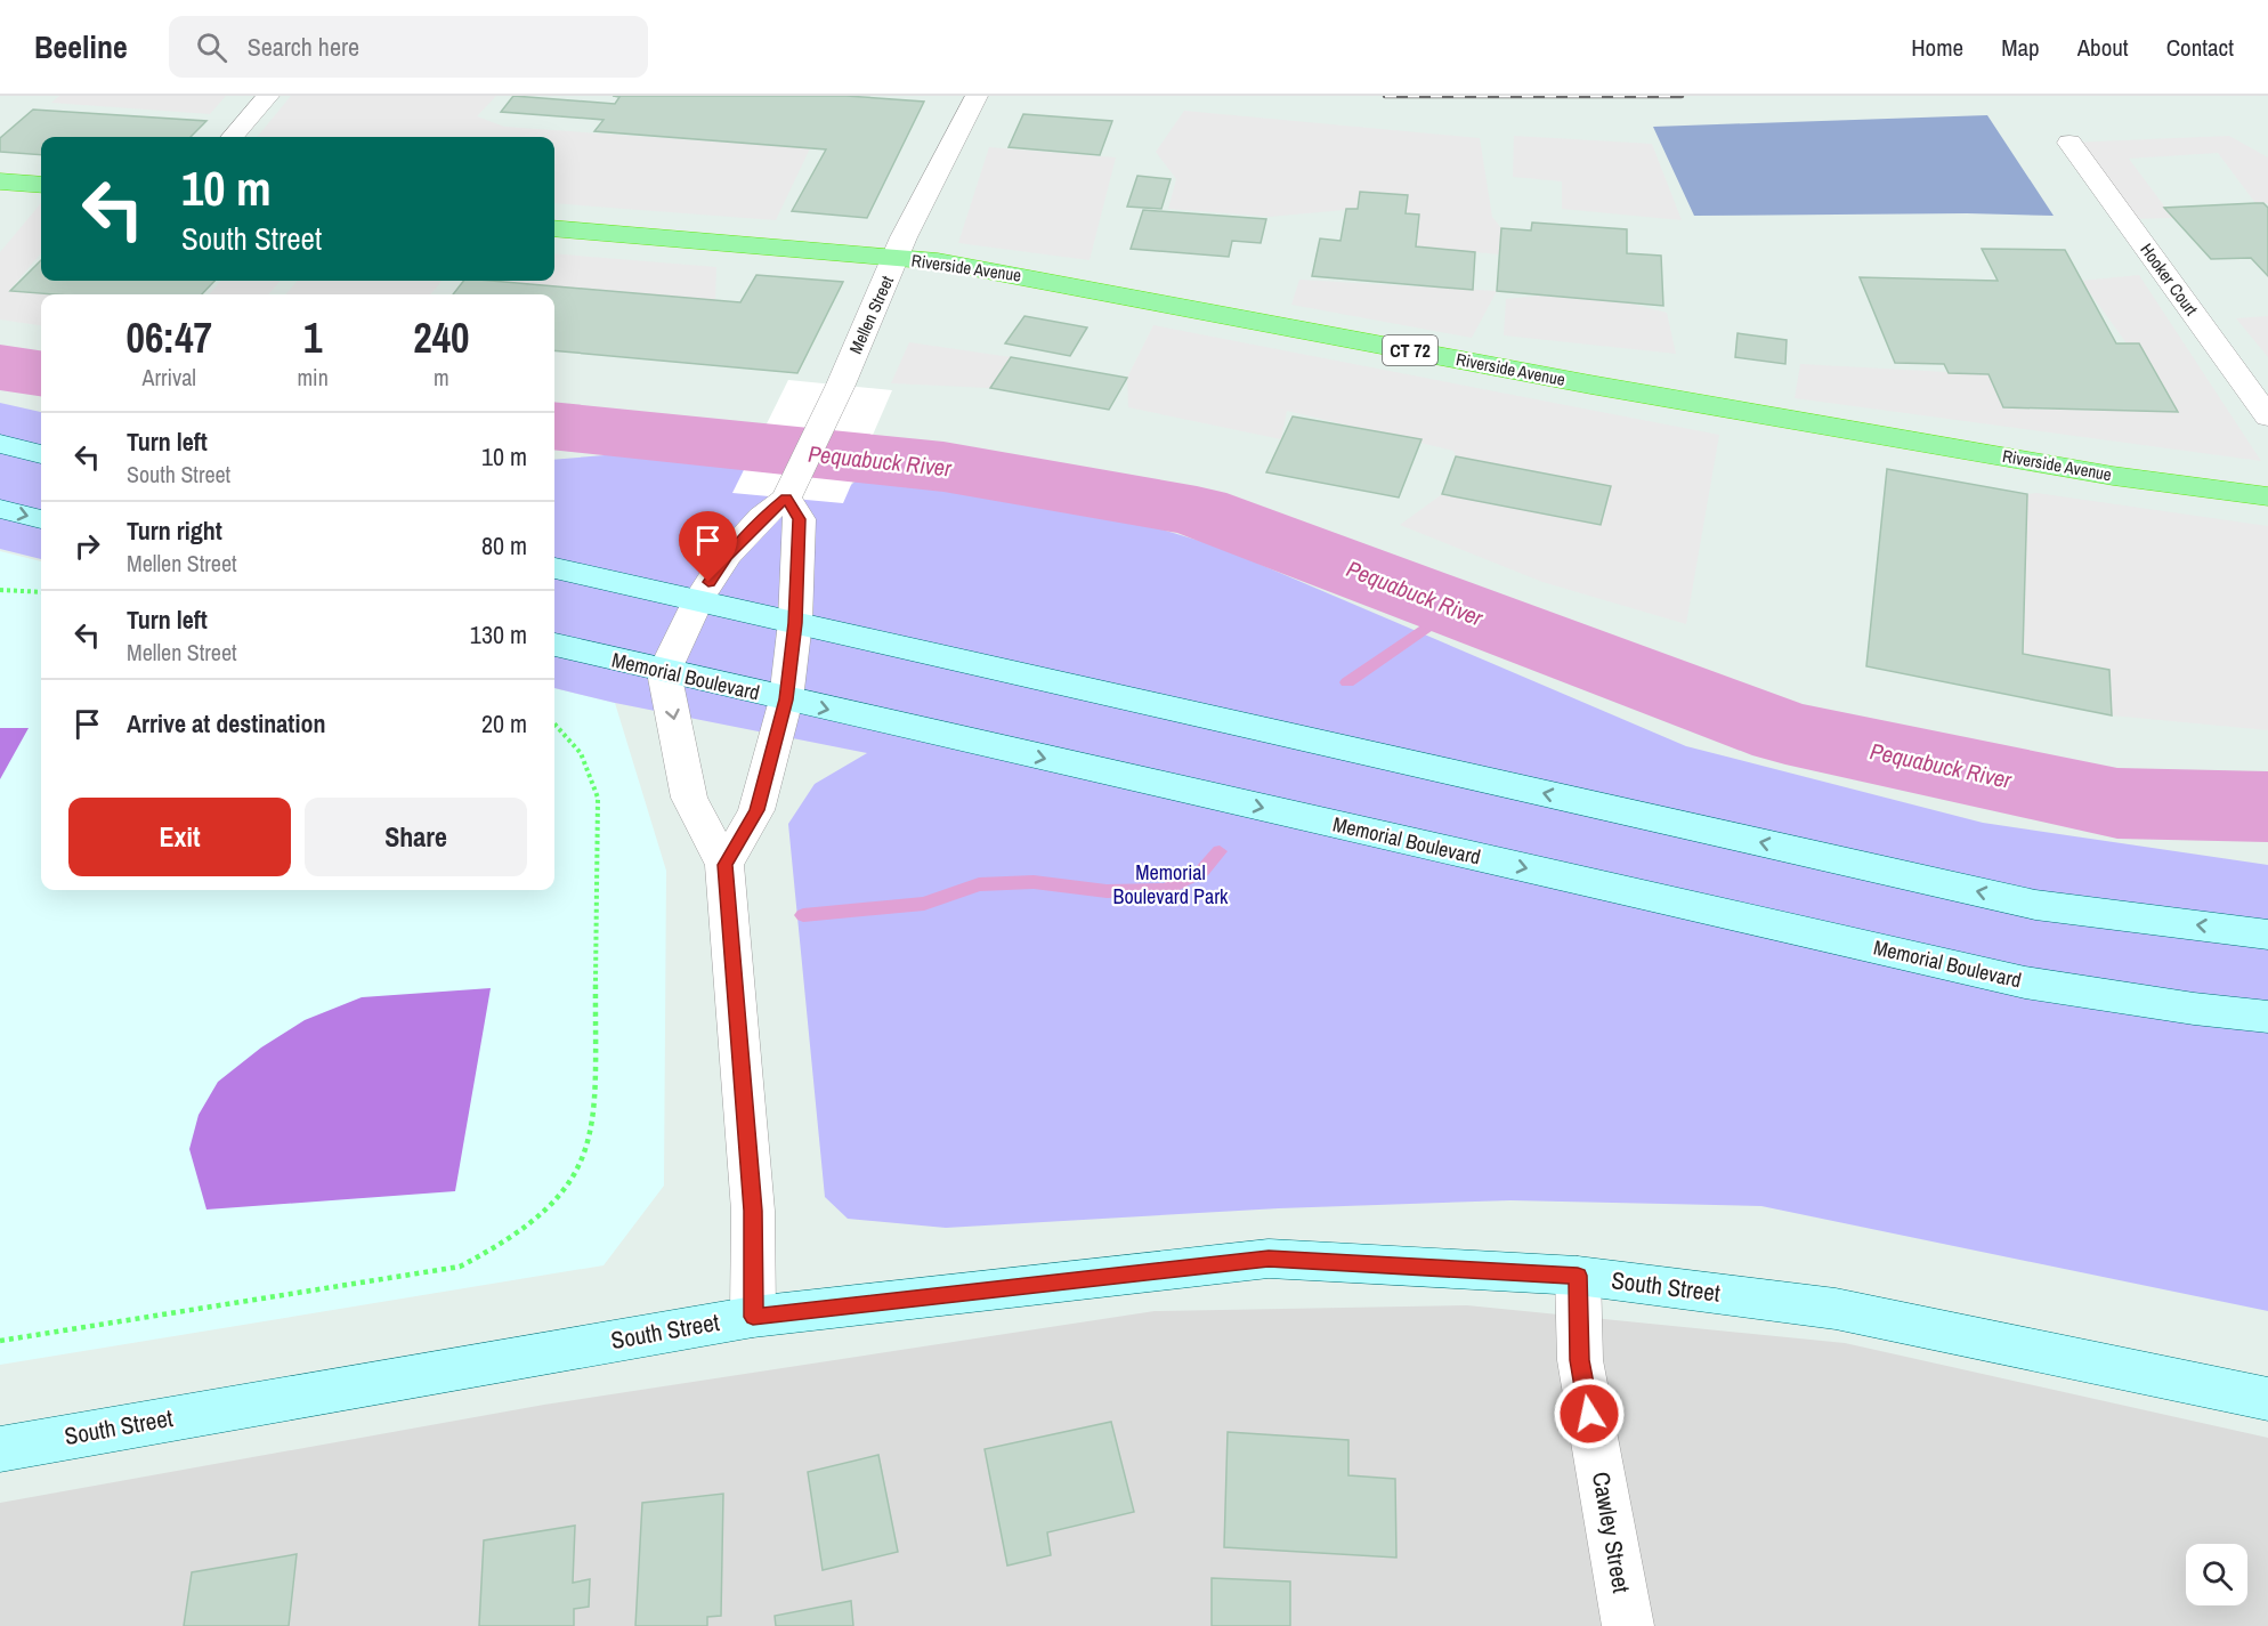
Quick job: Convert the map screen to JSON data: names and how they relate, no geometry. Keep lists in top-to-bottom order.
{
  "streets": {
    "highway": ["Riverside Avenue", "CT 72"],
    "main road": ["Memorial Boulevard", "South Street"],
    "street": ["Hooker Court", "Mellen Street", "Cawley Street"]
  },
  "crossings": [
    ["Riverside Avenue", "Mellen Street"],
    ["Mellen Street", "Memorial Boulevard"],
    ["South Street", "Cawley Street"]
  ],
  "water": ["Pequabuck River"],
  "parks": ["Memorial Boulevard Park"],
  "page": {
    "header": "Beeline",
    "search": "Search here",
    "nav": [
      "Home",
      "Map",
      "About",
      "Contact"
    ],
    "turn": ["10 m", "South Street"],
    "eta": [
      "06:47",
      "Arrival",
      "1",
      "min",
      "240",
      "m"
    ],
    "list": [
      {
        "name": "Turn left",
        "note": "South Street",
        "value": "10 m"
      },
      {
        "name": "Turn right",
        "note": "Mellen Street",
        "value": "80 m"
      },
      {
        "name": "Turn left",
        "note": "Mellen Street",
        "value": "130 m"
      },
      {
        "name": "Arrive at destination",
        "value": "20 m"
      }
    ],
    "buttons": ["Exit", "Share"]
  }
}
